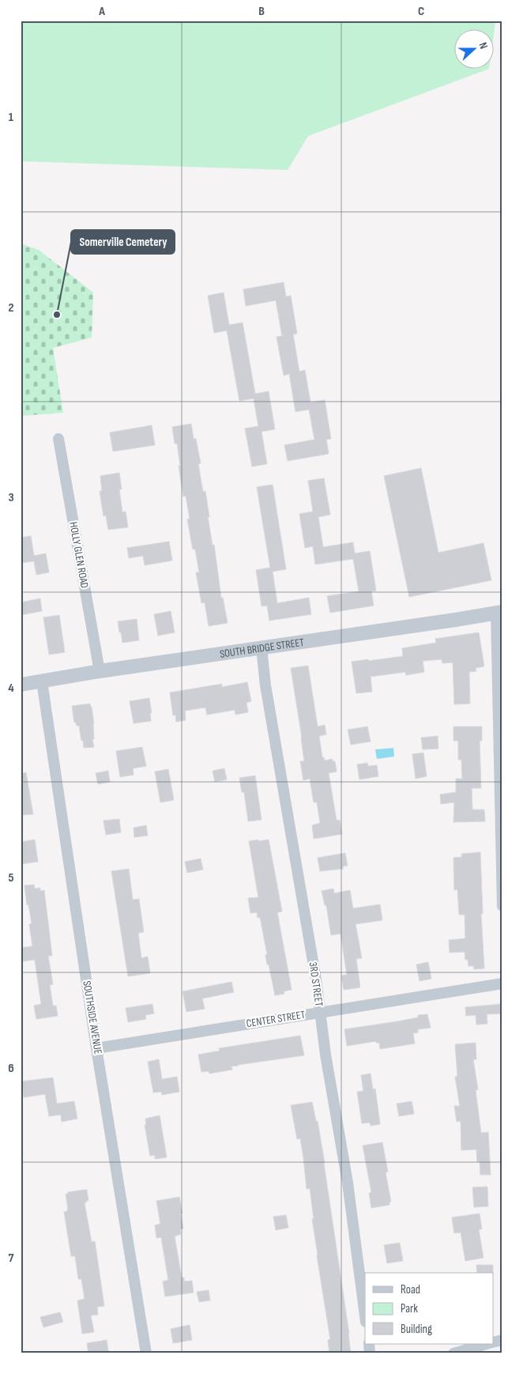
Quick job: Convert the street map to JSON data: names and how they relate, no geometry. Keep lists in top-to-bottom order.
{
  "streets": {
    "street": [
      "HOLLY GLEN ROAD",
      "SOUTH BRIDGE STREET",
      "3RD STREET",
      "SOUTHSIDE AVENUE",
      "CENTER STREET"
    ]
  },
  "crossings": [
    ["HOLLY GLEN ROAD", "SOUTH BRIDGE STREET"],
    ["SOUTH BRIDGE STREET", "3RD STREET"],
    ["SOUTH BRIDGE STREET", "SOUTHSIDE AVENUE"],
    ["3RD STREET", "CENTER STREET"],
    ["SOUTHSIDE AVENUE", "CENTER STREET"]
  ],
  "places": ["Somerville Cemetery"],
  "legend": ["Road", "Park", "Building"],
  "north": "right",
  "grid": {
    "columns": ["A", "B", "C"],
    "rows": [
      "1",
      "2",
      "3",
      "4",
      "5",
      "6",
      "7"
    ]
  }
}
